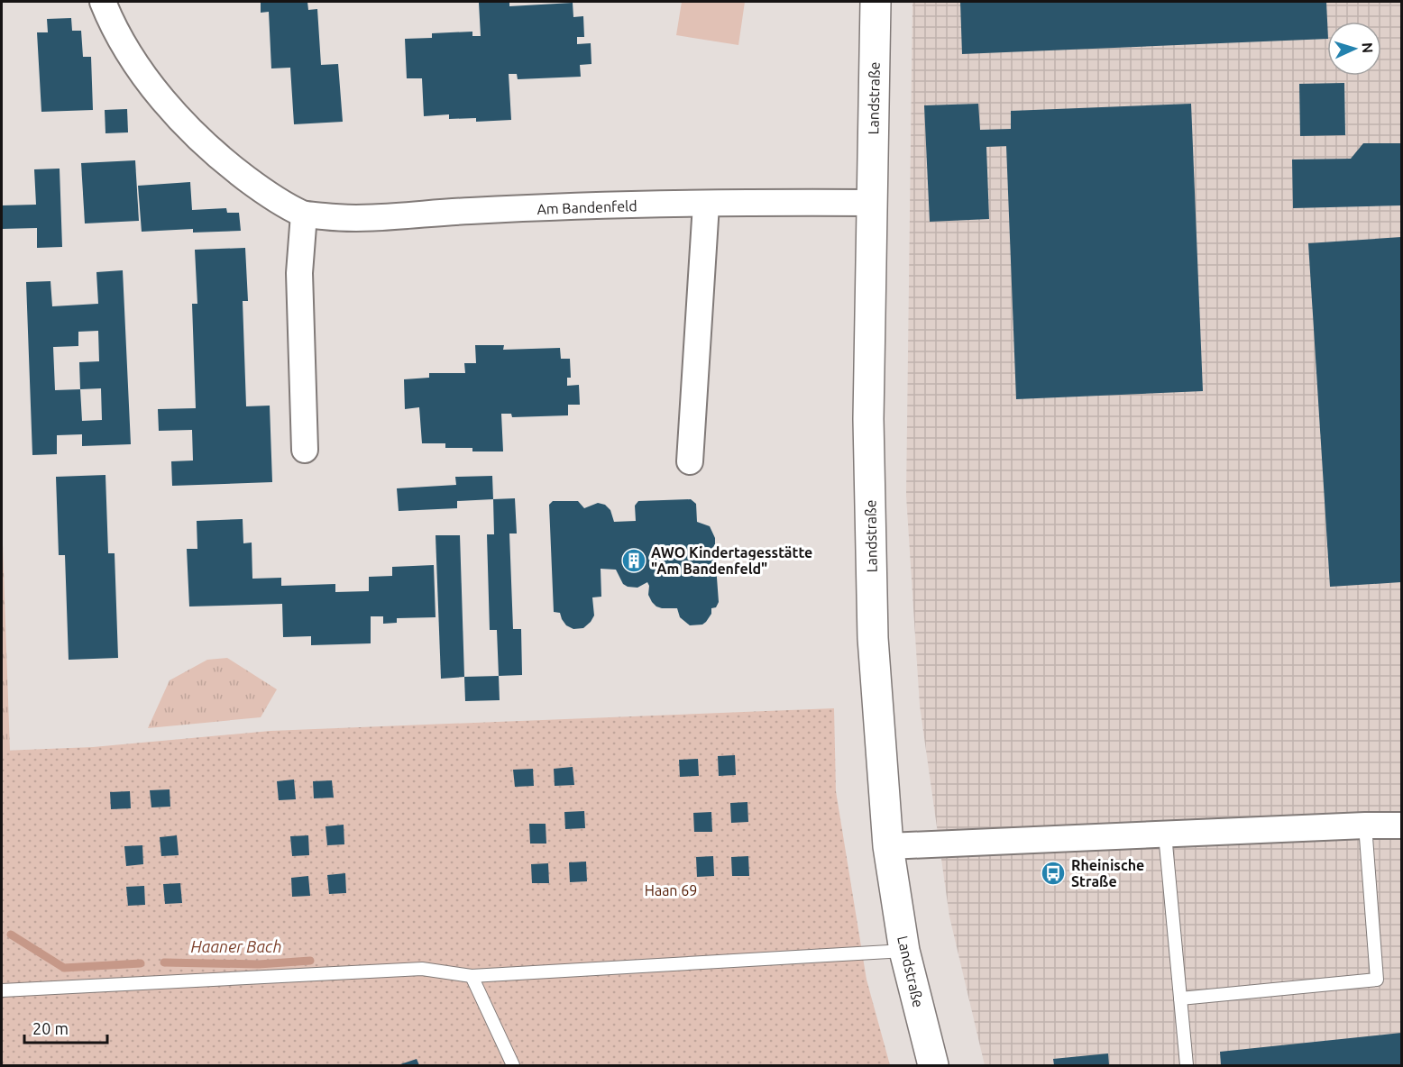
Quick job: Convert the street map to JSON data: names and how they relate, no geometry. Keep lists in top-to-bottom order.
{
  "streets": {
    "main road": ["Landstraße"],
    "street": ["Am Bandenfeld"]
  },
  "crossings": [
    ["Landstraße", "Am Bandenfeld"]
  ],
  "water": ["Haaner Bach"],
  "parks": ["Haan 69"],
  "places": {
    "building": ["AWO Kindertagesstätte \"Am Bandenfeld\""],
    "bus stop": ["Rheinische Straße"]
  },
  "scale_bar": "20 m",
  "north": "right"
}
